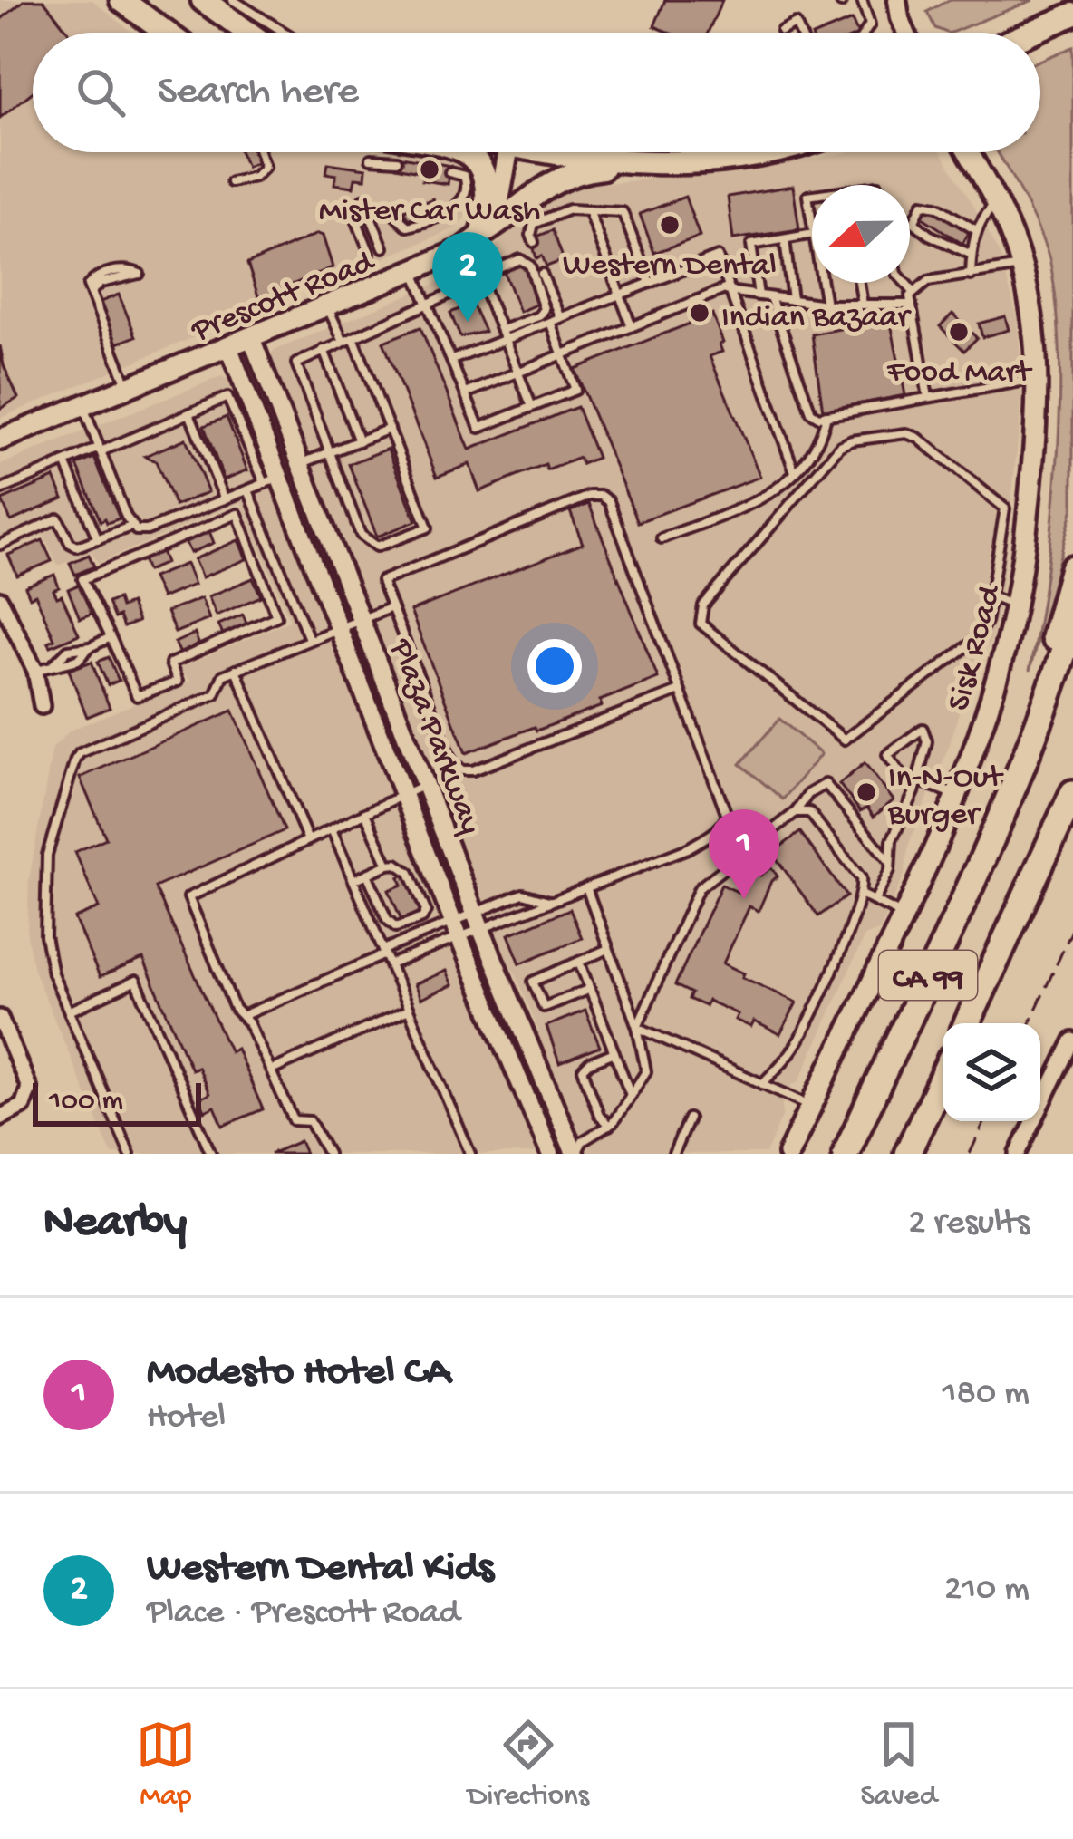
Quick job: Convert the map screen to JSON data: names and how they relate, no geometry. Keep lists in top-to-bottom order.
{
  "streets": {
    "highway": ["CA 99"],
    "main road": ["Prescott Road", "Sisk Road"],
    "street": ["Plaza Parkway"]
  },
  "crossings": [
    ["Prescott Road", "Plaza Parkway"]
  ],
  "places": [
    "Mister Car Wash",
    "Western Dental",
    "Indian Bazaar",
    "Food Mart",
    "In-N-Out Burger"
  ],
  "scale_bar": "100 m",
  "north": "left",
  "page": {
    "search": "Search here",
    "pins": ["2", "1"],
    "scale": "100 m",
    "heading": ["Nearby", "2 results"],
    "list": [
      {
        "mark": "1",
        "name": "Modesto Hotel CA",
        "note": "Hotel",
        "value": "180 m"
      },
      {
        "mark": "2",
        "name": "Western Dental Kids",
        "note": "Place · Prescott Road",
        "value": "210 m"
      }
    ],
    "nav": ["Map", "Directions", "Saved"]
  }
}
